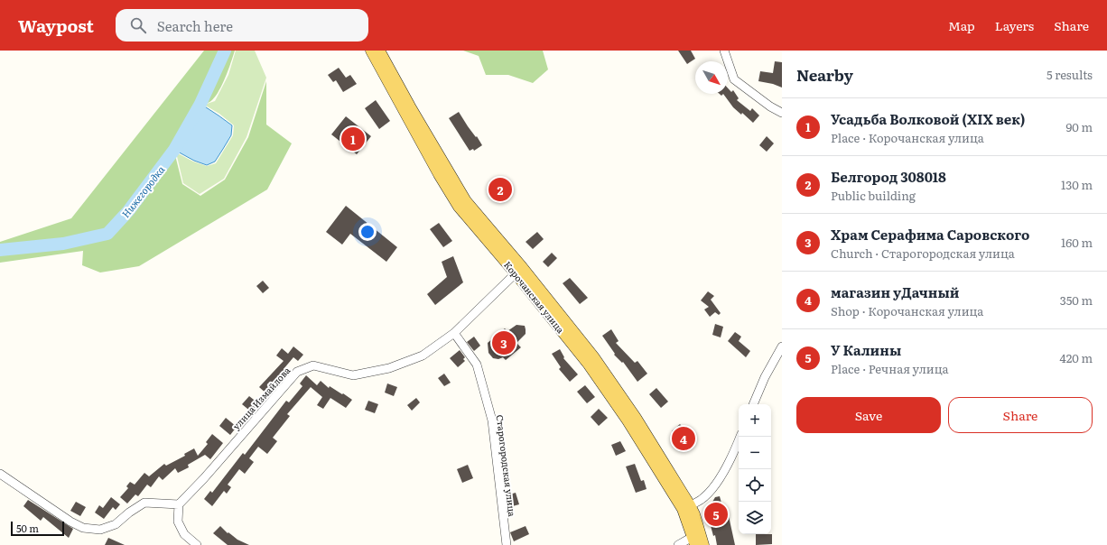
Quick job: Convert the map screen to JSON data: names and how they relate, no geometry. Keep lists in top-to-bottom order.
{
  "streets": {
    "main road": ["Корочанская улица"],
    "street": ["улица Измайлова", "Старогородская улица"]
  },
  "crossings": [
    ["Корочанская улица", "улица Измайлова"],
    ["улица Измайлова", "Старогородская улица"]
  ],
  "water": ["Нижегородка"],
  "scale_bar": "50 m",
  "north": "bottom right",
  "page": {
    "header": "Waypost",
    "search": "Search here",
    "nav": ["Map", "Layers", "Share"],
    "heading": ["Nearby", "5 results"],
    "list": [
      {
        "mark": "1",
        "name": "Усадьба Волковой (XIX век)",
        "note": "Place · Корочанская улица",
        "value": "90 m"
      },
      {
        "mark": "2",
        "name": "Белгород 308018",
        "note": "Public building",
        "value": "130 m"
      },
      {
        "mark": "3",
        "name": "Храм Серафима Саровского",
        "note": "Church · Старогородская улица",
        "value": "160 m"
      },
      {
        "mark": "4",
        "name": "магазин уДачный",
        "note": "Shop · Корочанская улица",
        "value": "350 m"
      },
      {
        "mark": "5",
        "name": "У Калины",
        "note": "Place · Речная улица",
        "value": "420 m"
      }
    ],
    "pins": [
      "1",
      "2",
      "3",
      "4",
      "5"
    ],
    "buttons": ["Save", "Share"],
    "map_buttons": ["+", "−"],
    "scale": "50 m"
  }
}
